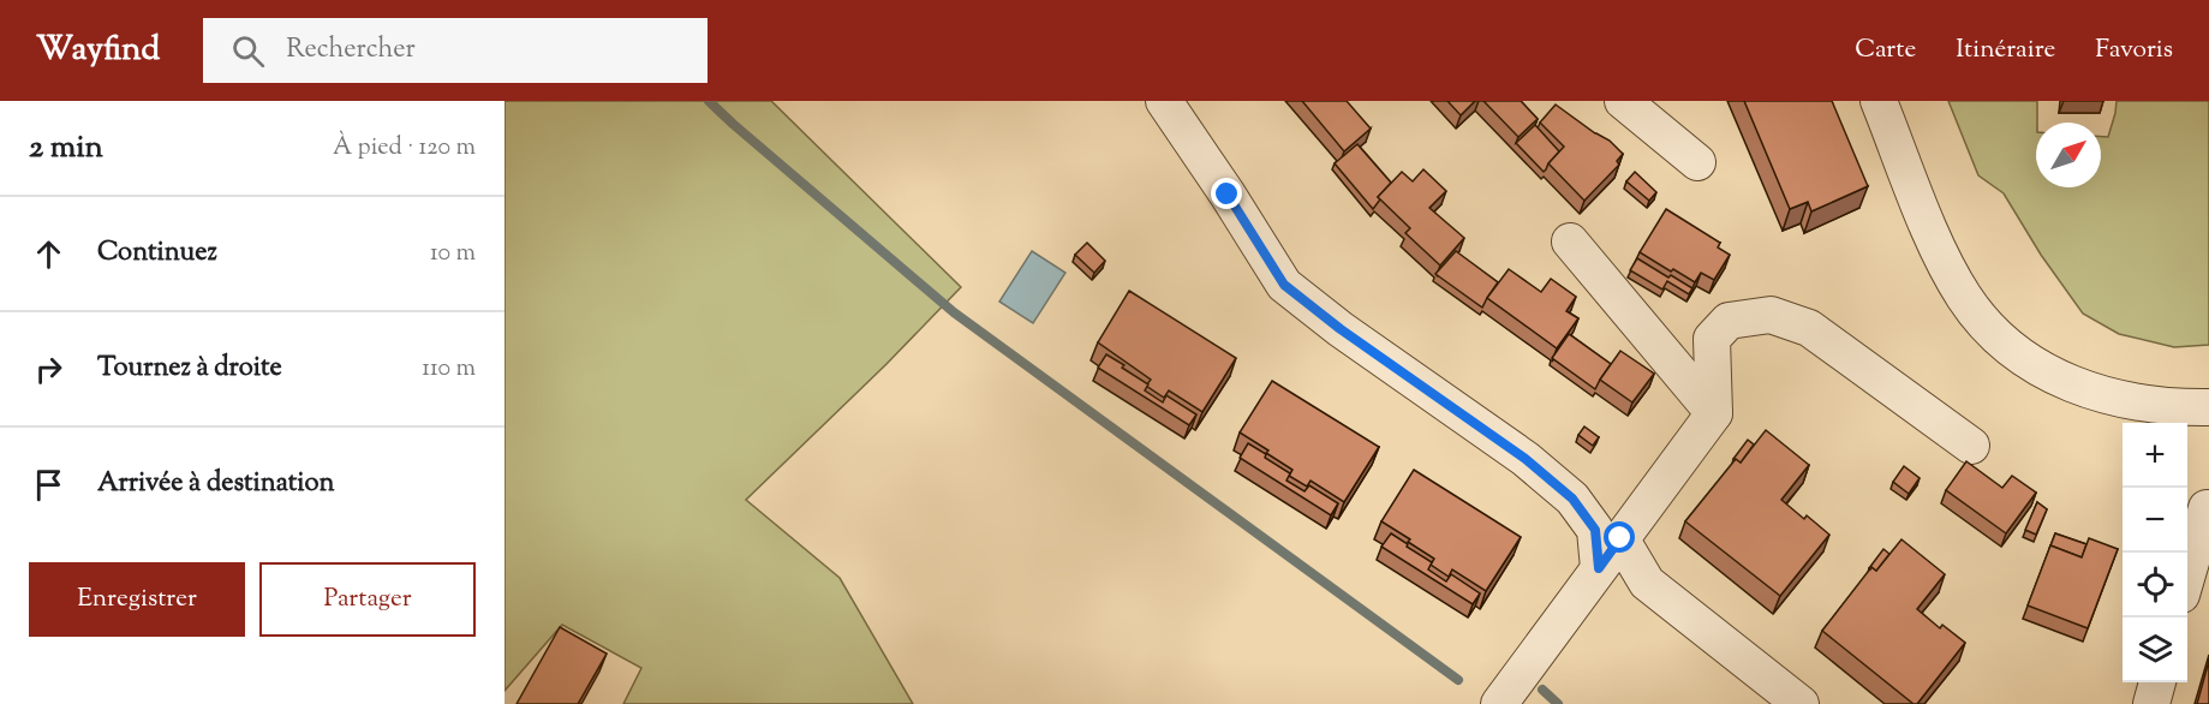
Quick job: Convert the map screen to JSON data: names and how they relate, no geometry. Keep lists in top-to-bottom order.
{
  "north": "top right",
  "page": {
    "header": "Wayfind",
    "search": "Rechercher",
    "nav": ["Carte", "Itinéraire", "Favoris"],
    "heading": ["2 min", "À pied · 120 m"],
    "list": [
      ["Continuez", "10 m"],
      ["Tournez à droite", "110 m"],
      "Arrivée à destination"
    ],
    "map_buttons": ["+", "−"],
    "buttons": ["Enregistrer", "Partager"]
  }
}
